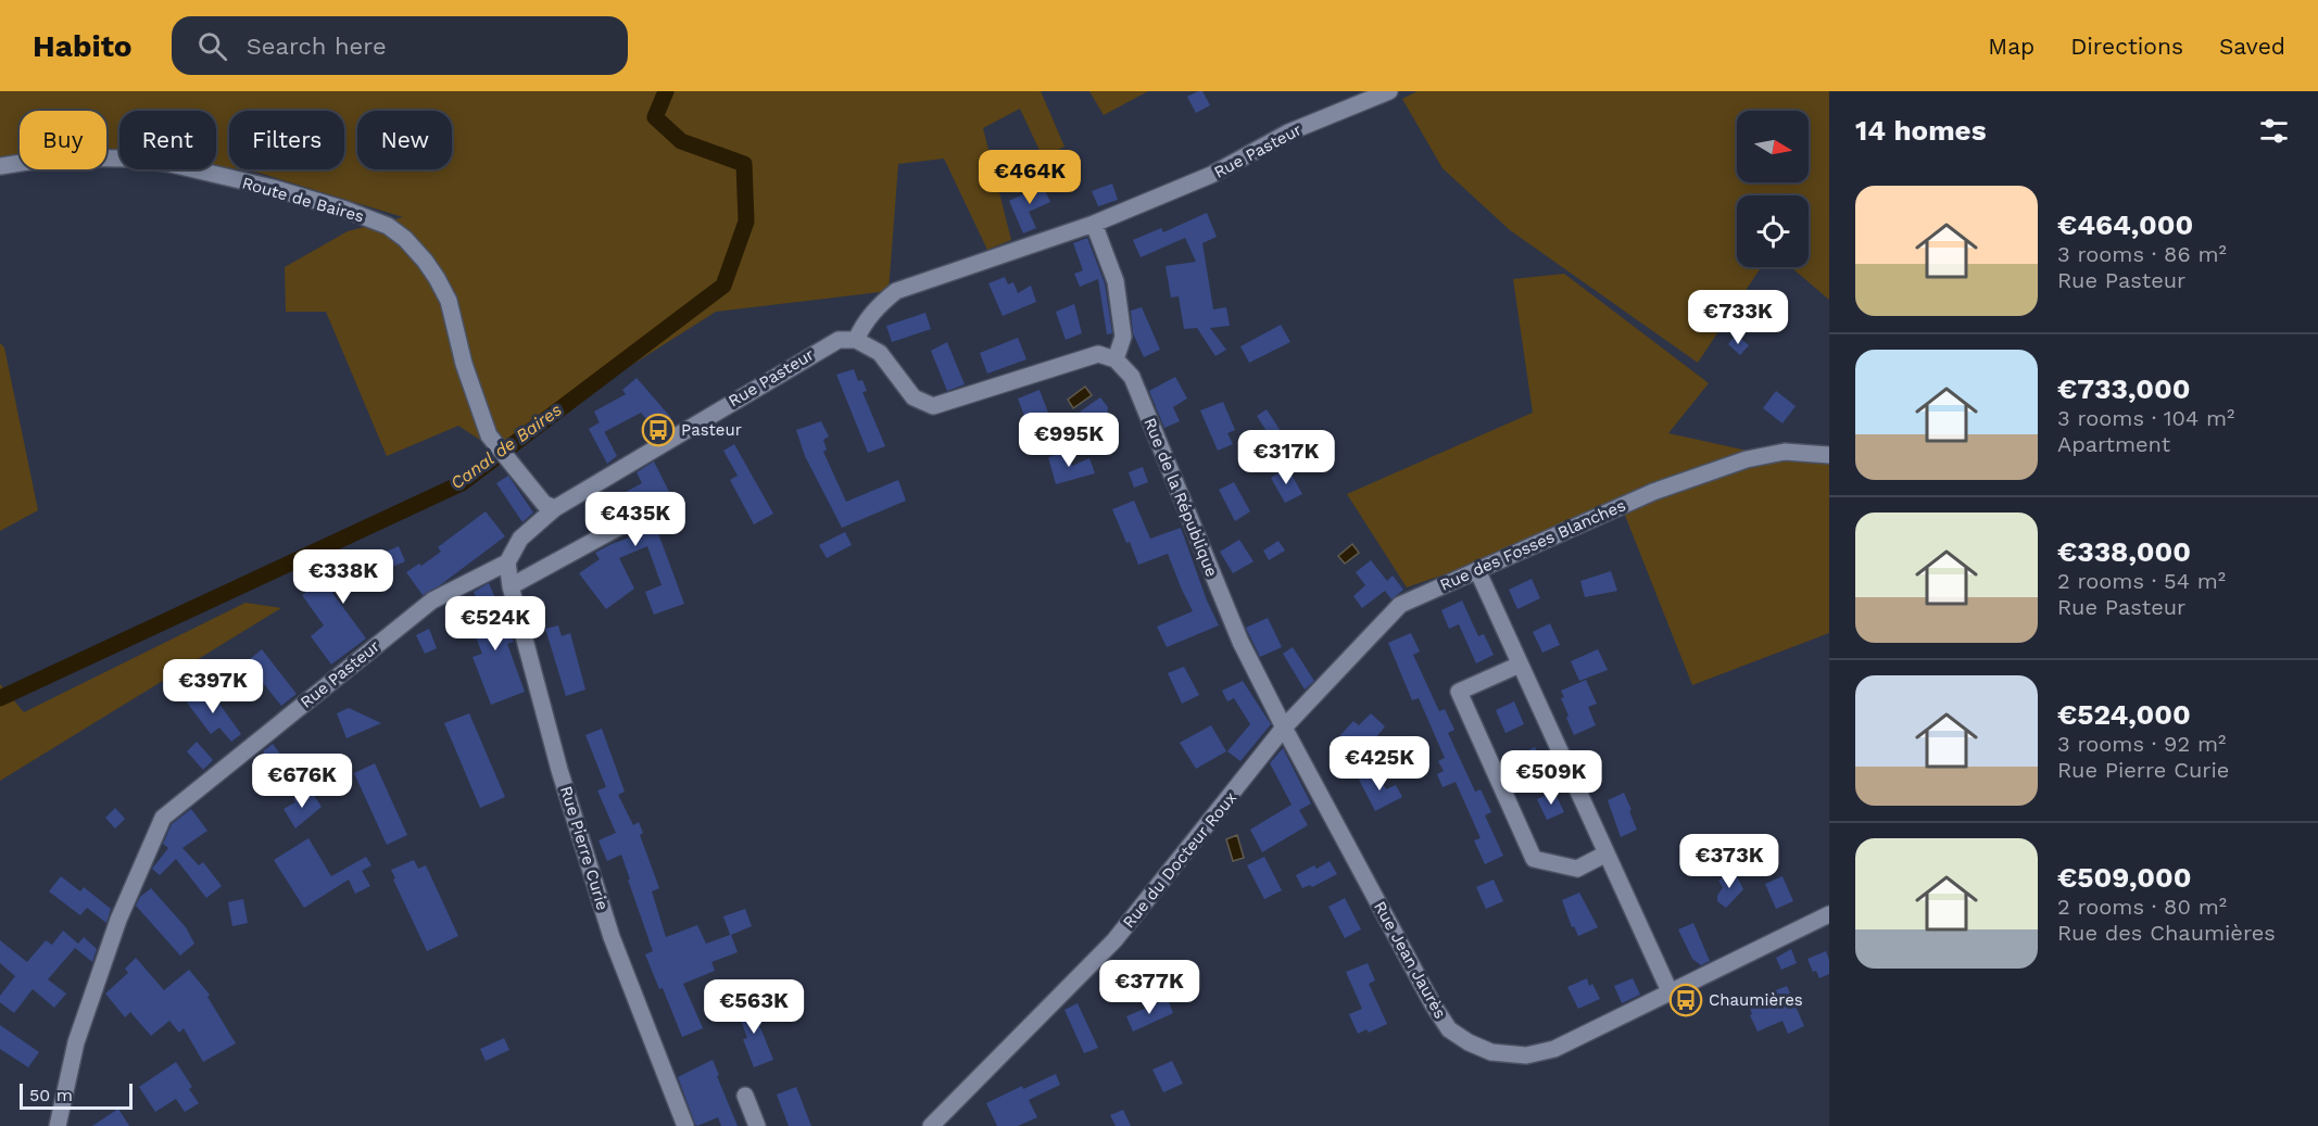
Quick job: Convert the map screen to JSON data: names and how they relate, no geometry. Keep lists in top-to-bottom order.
{
  "streets": {
    "street": [
      "Rue Pasteur",
      "Route de Baires",
      "Rue de la République",
      "Rue des Fosses Blanches",
      "Rue Pierre Curie",
      "Rue du Docteur Roux",
      "Rue Jean Jaurès"
    ]
  },
  "crossings": [
    ["Rue Pasteur", "Route de Baires"],
    ["Rue Pasteur", "Rue Pierre Curie"],
    ["Rue de la République", "Rue des Fosses Blanches"],
    ["Rue de la République", "Rue du Docteur Roux"],
    ["Rue de la République", "Rue Jean Jaurès"],
    ["Rue des Fosses Blanches", "Rue du Docteur Roux"],
    ["Rue des Fosses Blanches", "Rue Jean Jaurès"],
    ["Rue du Docteur Roux", "Rue Jean Jaurès"]
  ],
  "water": ["Canal de Baires"],
  "places": {
    "bus stop": ["Pasteur", "Chaumières"]
  },
  "scale_bar": "50 m",
  "north": "right",
  "page": {
    "header": "Habito",
    "search": "Search here",
    "nav": ["Map", "Directions", "Saved"],
    "heading": "14 homes",
    "chip": [
      "Buy",
      "Rent",
      "Filters",
      "New"
    ],
    "price": [
      "€464K",
      "€733K",
      "€995K",
      "€317K",
      "€435K",
      "€338K",
      "€524K",
      "€397K",
      "€425K",
      "€509K",
      "€676K",
      "€373K",
      "€377K",
      "€563K"
    ],
    "list": [
      {
        "name": "€464,000",
        "note": "3 rooms · 86 m² · Rue Pasteur"
      },
      {
        "name": "€733,000",
        "note": "3 rooms · 104 m² · Apartment"
      },
      {
        "name": "€338,000",
        "note": "2 rooms · 54 m² · Rue Pasteur"
      },
      {
        "name": "€524,000",
        "note": "3 rooms · 92 m² · Rue Pierre Curie"
      },
      {
        "name": "€509,000",
        "note": "2 rooms · 80 m² · Rue des Chaumières"
      }
    ],
    "scale": "50 m"
  }
}
